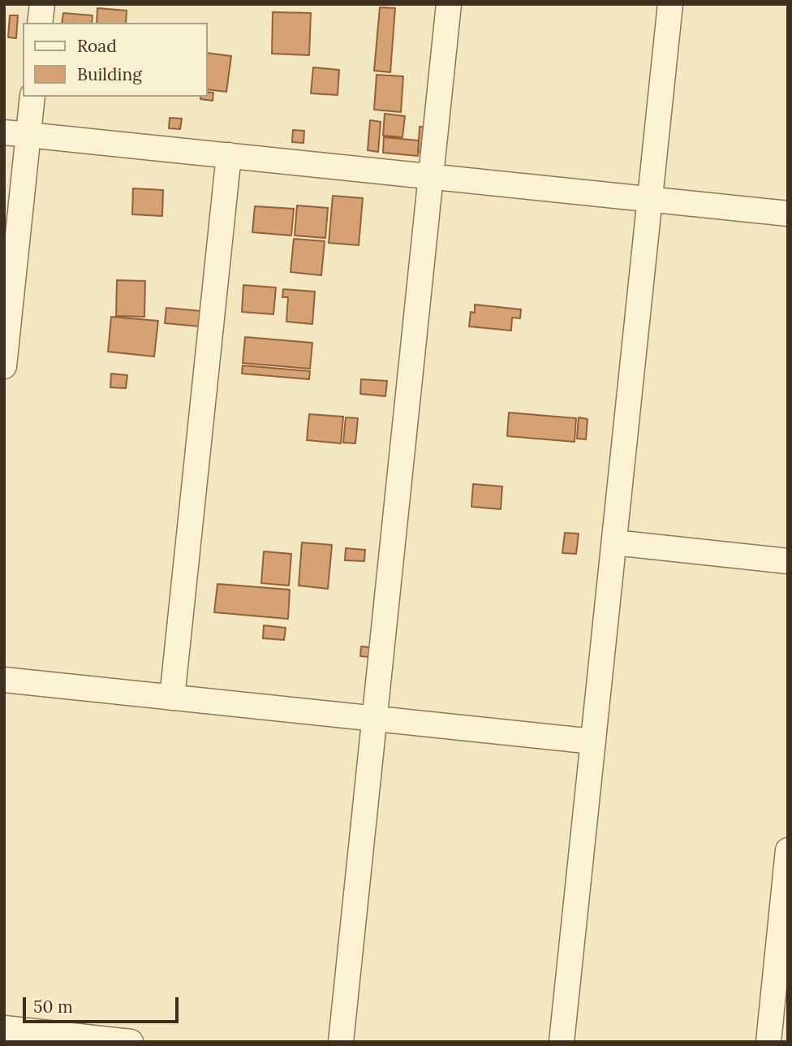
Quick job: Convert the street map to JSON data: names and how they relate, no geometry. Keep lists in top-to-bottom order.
{
  "legend": ["Road", "Building"],
  "scale_bar": "50 m"
}
